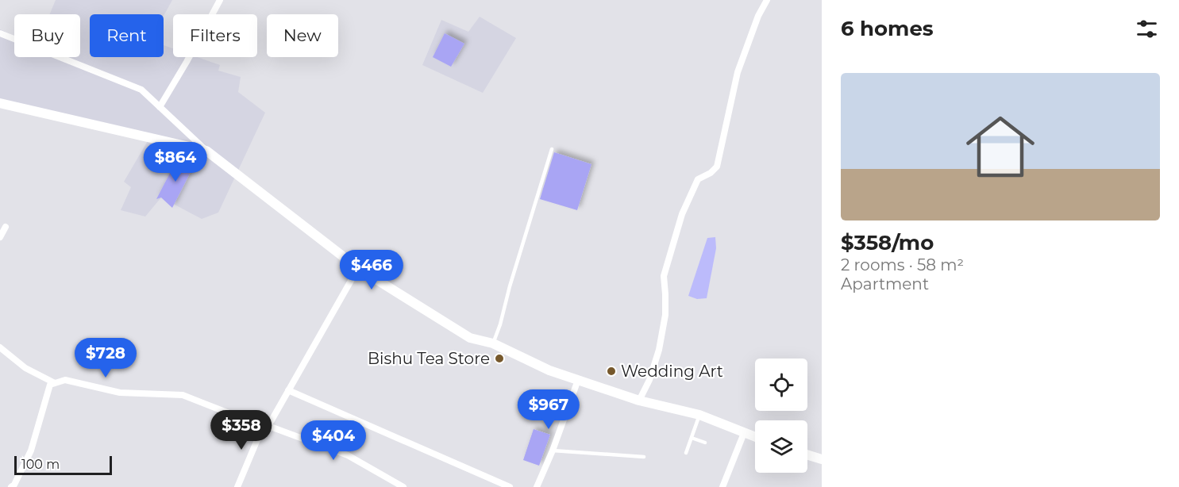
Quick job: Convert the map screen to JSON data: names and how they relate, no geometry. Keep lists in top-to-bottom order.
{
  "places": ["Bishu Tea Store", "Wedding Art"],
  "scale_bar": "100 m",
  "page": {
    "heading": "6 homes",
    "chip": [
      "Buy",
      "Rent",
      "Filters",
      "New"
    ],
    "list": [
      {
        "name": "$358/mo",
        "note": "2 rooms · 58 m² · Apartment"
      }
    ],
    "price": [
      "$864",
      "$466",
      "$728",
      "$967",
      "$358",
      "$404"
    ],
    "scale": "100 m"
  }
}
